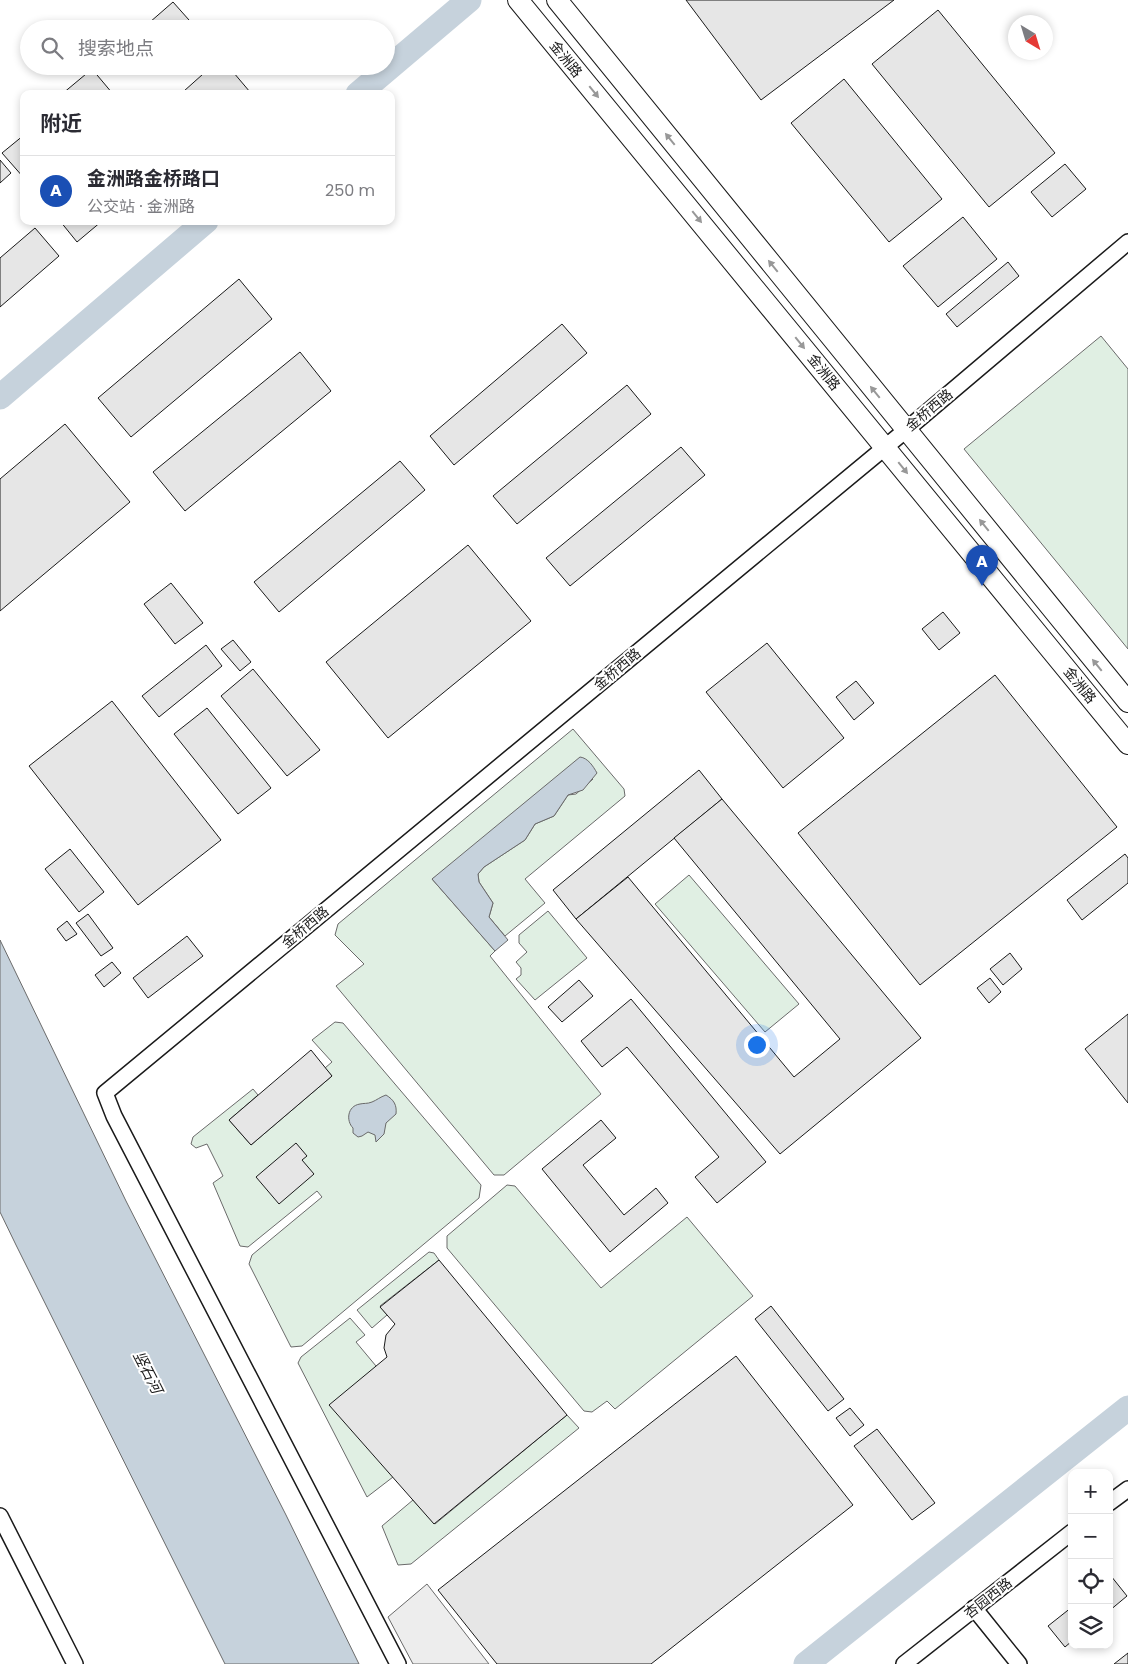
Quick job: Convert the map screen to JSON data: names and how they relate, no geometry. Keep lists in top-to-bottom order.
{
  "streets": {
    "main road": ["金洲路"],
    "street": ["金桥西路", "杏园西路"]
  },
  "crossings": [
    ["金洲路", "金桥西路"]
  ],
  "water": ["竖石河"],
  "north": "bottom right",
  "page": {
    "search": "搜索地点",
    "heading": "附近",
    "list": [
      {
        "mark": "A",
        "name": "金洲路金桥路口",
        "note": "公交站 · 金洲路",
        "value": "250 m"
      }
    ],
    "pins": "A",
    "map_buttons": ["+", "−"]
  }
}
